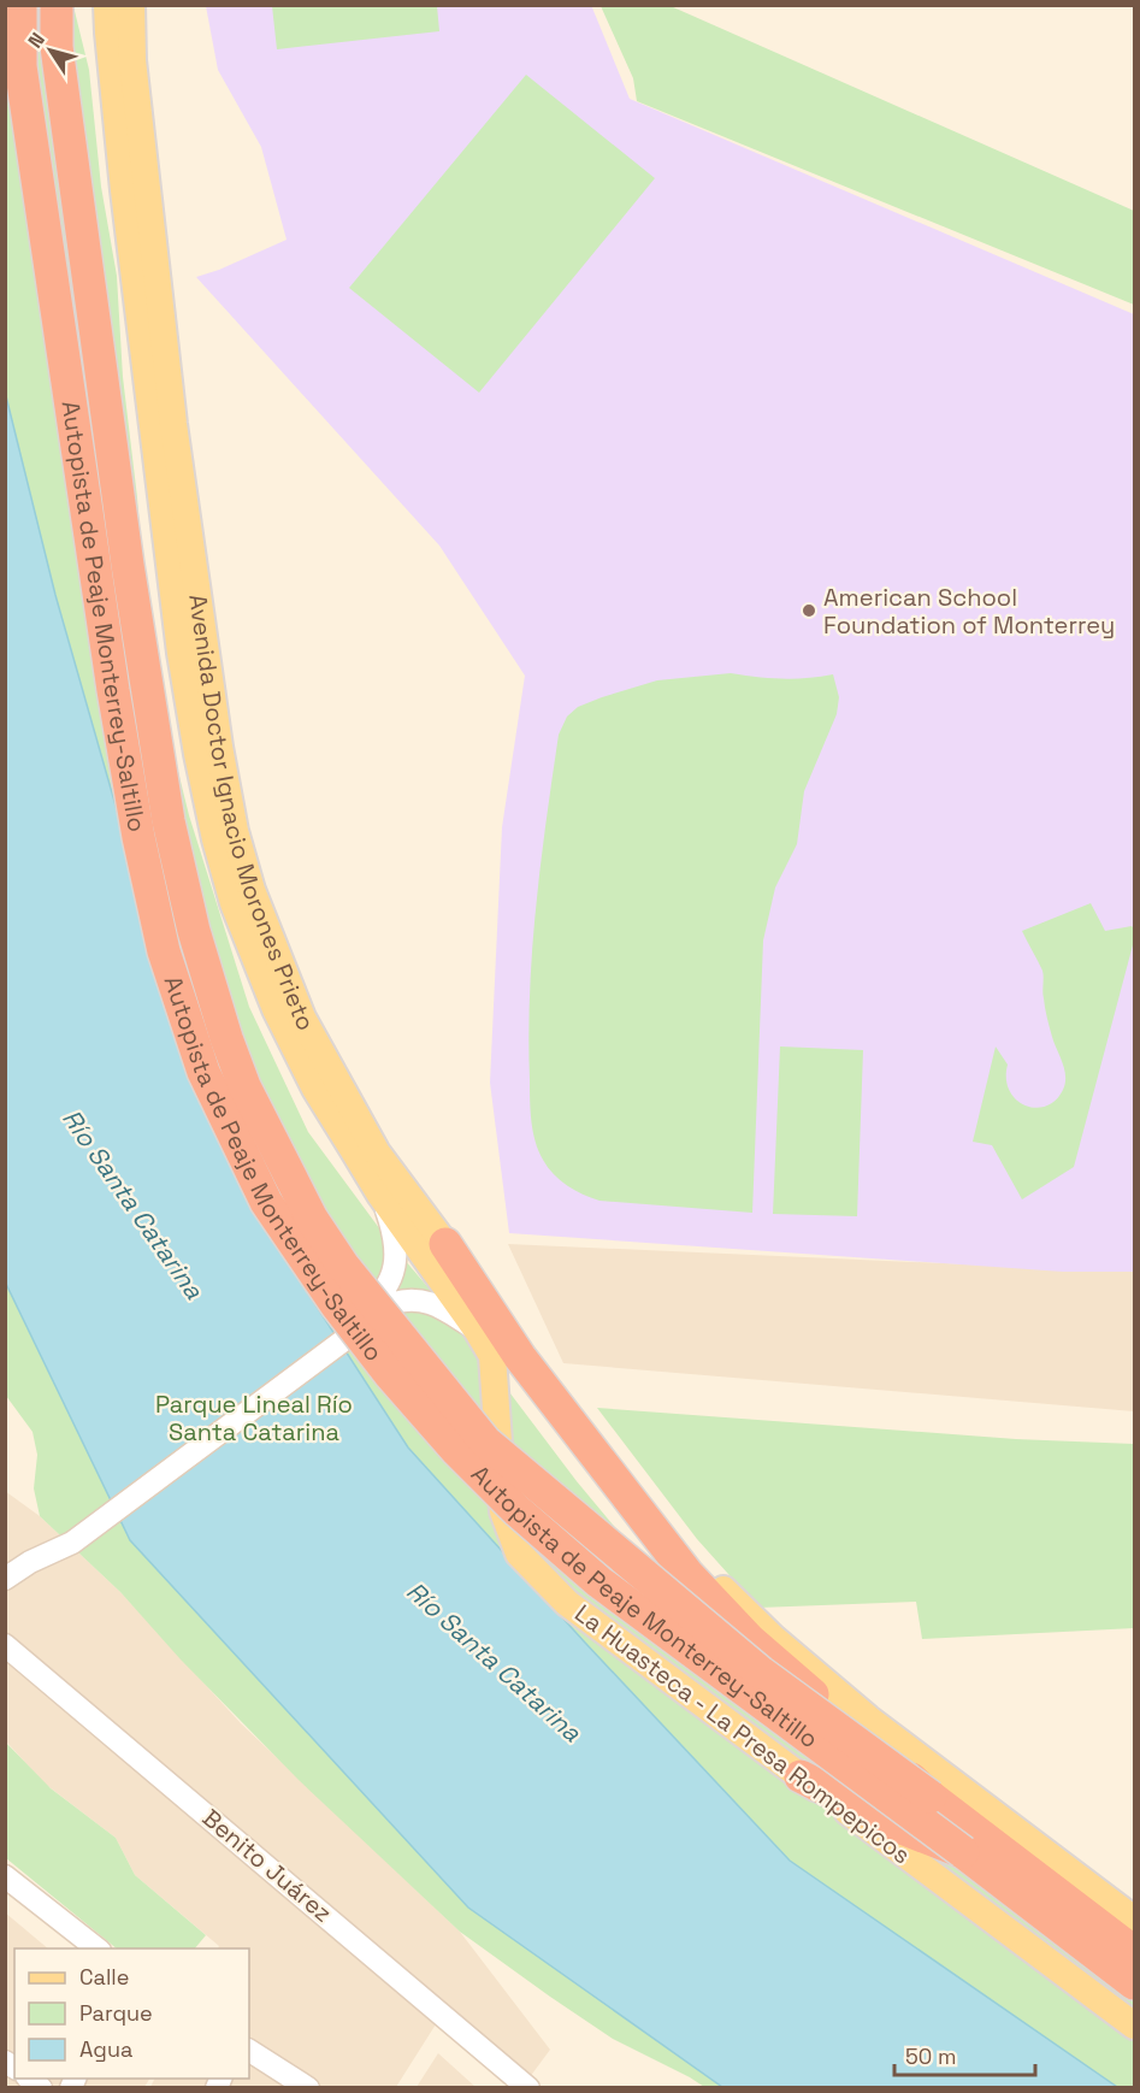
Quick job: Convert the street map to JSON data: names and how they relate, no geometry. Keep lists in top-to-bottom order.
{
  "streets": {
    "highway": ["Autopista de Peaje Monterrey-Saltillo"],
    "main road": ["Avenida Doctor Ignacio Morones Prieto", "La Huasteca - La Presa Rompepicos"],
    "street": ["Benito Juárez"]
  },
  "crossings": [
    ["Avenida Doctor Ignacio Morones Prieto", "La Huasteca - La Presa Rompepicos"]
  ],
  "water": ["Río Santa Catarina"],
  "parks": ["Parque Lineal Río Santa Catarina"],
  "places": ["American School Foundation of Monterrey"],
  "legend": ["Calle", "Parque", "Agua"],
  "scale_bar": "50 m",
  "north": "top left"
}
